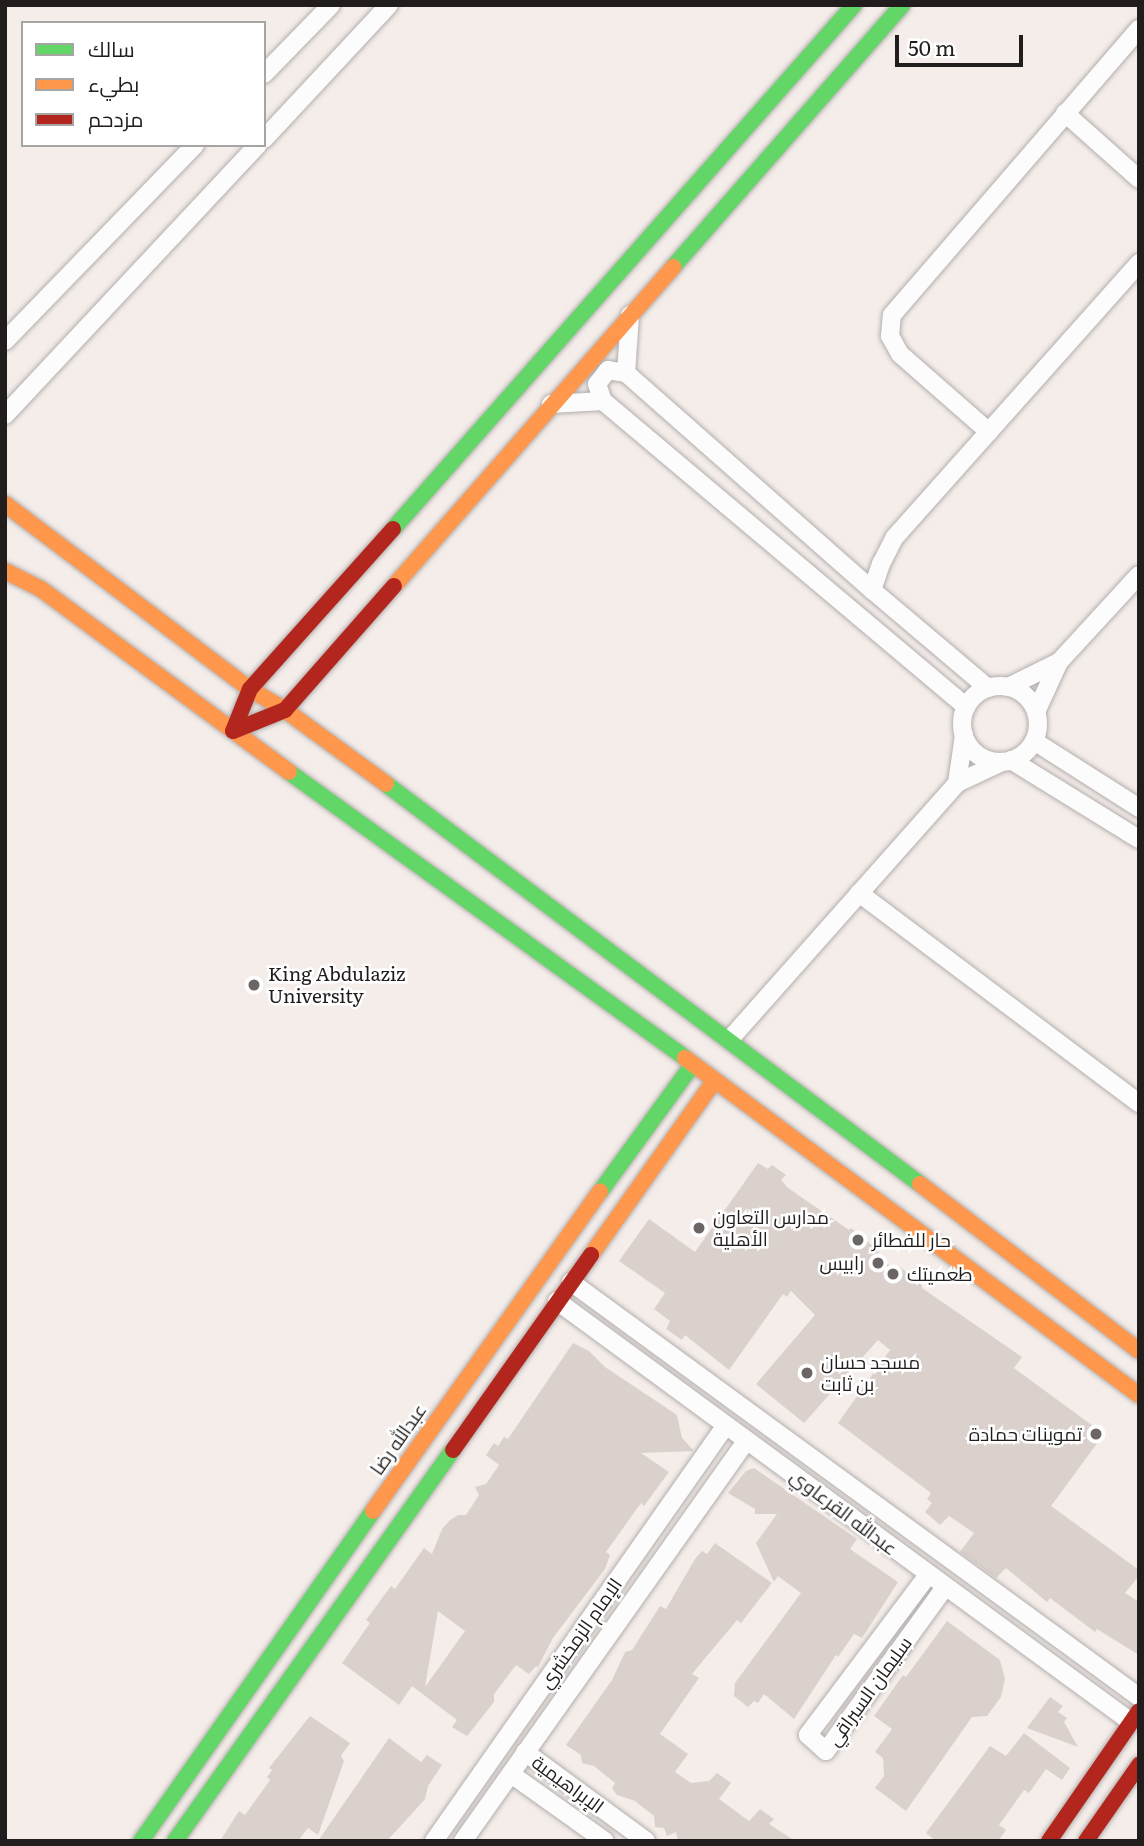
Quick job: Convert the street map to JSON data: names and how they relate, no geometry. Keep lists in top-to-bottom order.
{
  "streets": {
    "street": [
      "عبدالله رضا",
      "عبدالله القرعاوي",
      "الإمام الزمخشري",
      "سليمان السيراقي",
      "الإبراهيمية"
    ]
  },
  "crossings": [
    ["عبدالله القرعاوي", "الإمام الزمخشري"],
    ["عبدالله القرعاوي", "سليمان السيراقي"],
    ["الإمام الزمخشري", "الإبراهيمية"]
  ],
  "places": [
    "King Abdulaziz University",
    "مدارس التعاون الأهلية",
    "حار للفطائر",
    "رابيس",
    "طعميتك",
    "مسجد حسان بن ثابت",
    "تموينات حمادة"
  ],
  "legend": ["سالك", "بطيء", "مزدحم"],
  "scale_bar": "50 m"
}
